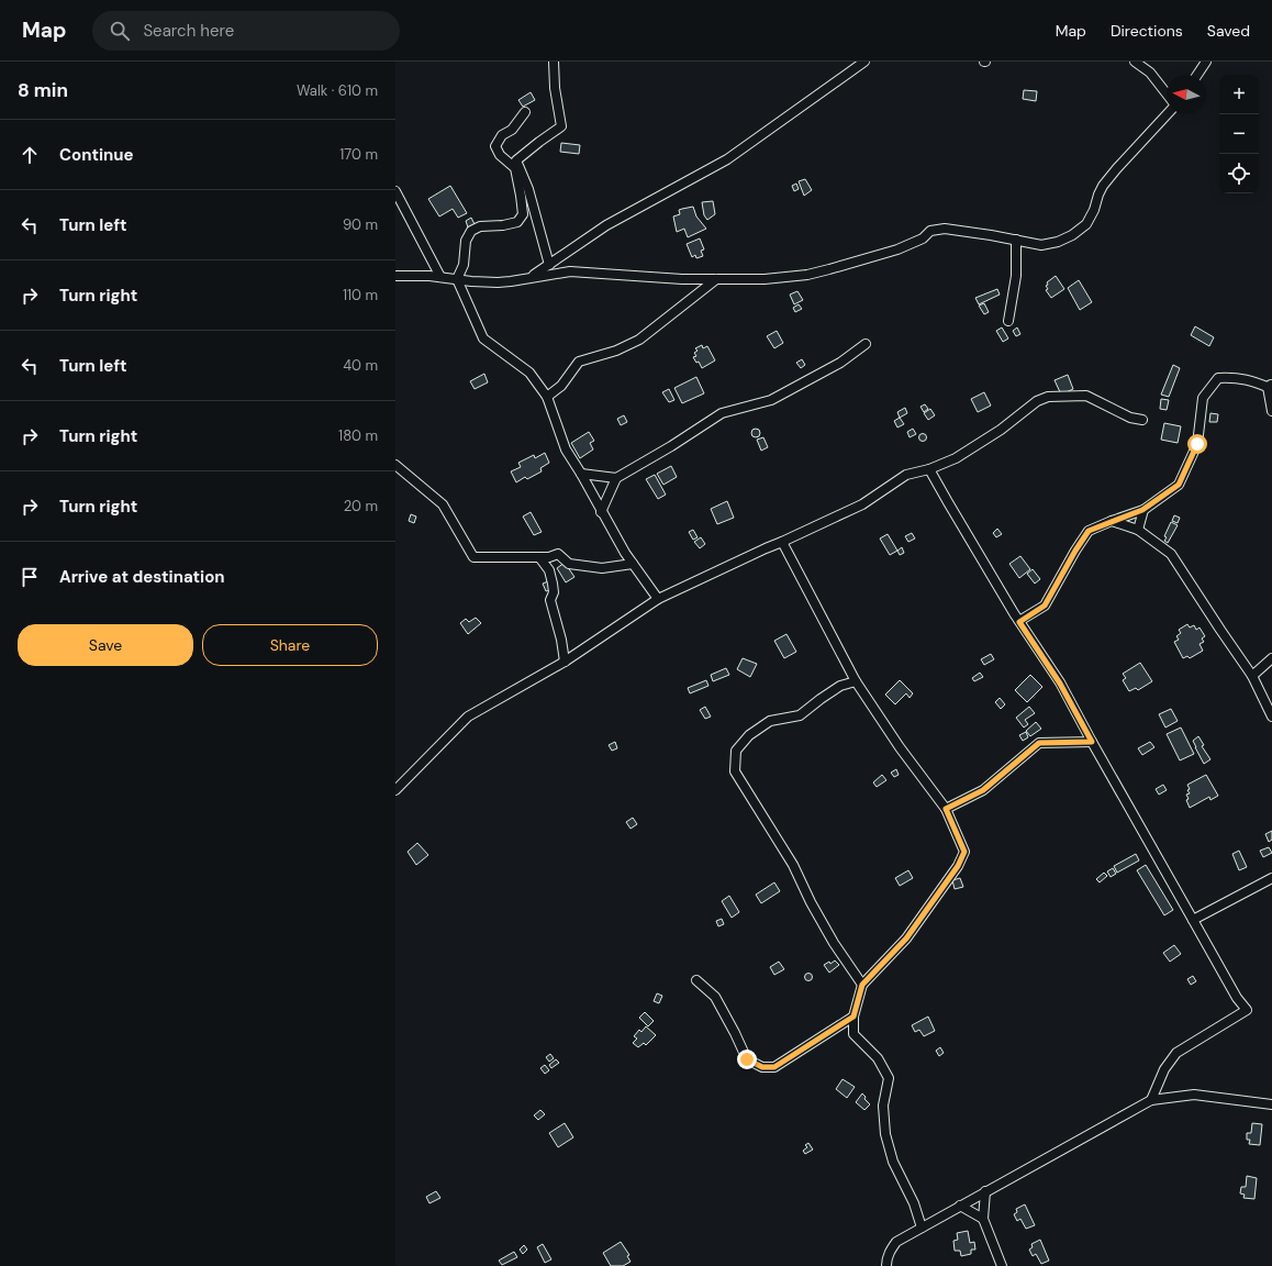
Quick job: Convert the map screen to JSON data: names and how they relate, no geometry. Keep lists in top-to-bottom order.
{
  "north": "left",
  "page": {
    "header": "Map",
    "search": "Search here",
    "nav": ["Map", "Directions", "Saved"],
    "heading": ["8 min", "Walk · 610 m"],
    "map_buttons": ["+", "−"],
    "list": [
      ["Continue", "170 m"],
      ["Turn left", "90 m"],
      ["Turn right", "110 m"],
      ["Turn left", "40 m"],
      ["Turn right", "180 m"],
      ["Turn right", "20 m"],
      "Arrive at destination"
    ],
    "buttons": ["Save", "Share"]
  }
}
